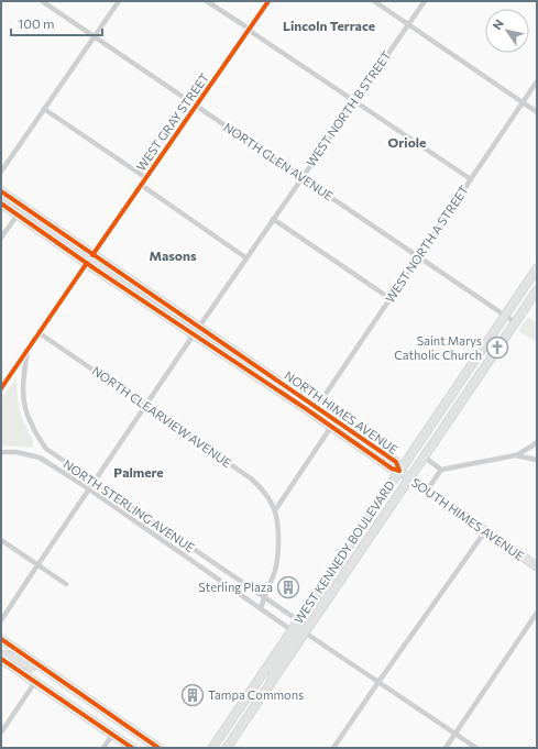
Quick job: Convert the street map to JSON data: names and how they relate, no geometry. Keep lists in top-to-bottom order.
{
  "streets": {
    "main road": ["NORTH HIMES AVENUE", "SOUTH HIMES AVENUE", "WEST KENNEDY BOULEVARD"],
    "street": [
      "WEST NORTH B STREET",
      "WEST GRAY STREET",
      "NORTH GLEN AVENUE",
      "WEST NORTH A STREET",
      "NORTH CLEARVIEW AVENUE",
      "NORTH STERLING AVENUE"
    ]
  },
  "crossings": [
    ["WEST NORTH B STREET", "NORTH GLEN AVENUE"],
    ["WEST NORTH B STREET", "NORTH HIMES AVENUE"],
    ["WEST GRAY STREET", "NORTH GLEN AVENUE"],
    ["WEST GRAY STREET", "NORTH HIMES AVENUE"],
    ["NORTH GLEN AVENUE", "WEST NORTH A STREET"],
    ["NORTH GLEN AVENUE", "WEST KENNEDY BOULEVARD"],
    ["WEST NORTH A STREET", "NORTH HIMES AVENUE"],
    ["NORTH HIMES AVENUE", "SOUTH HIMES AVENUE"],
    ["NORTH HIMES AVENUE", "WEST KENNEDY BOULEVARD"],
    ["NORTH STERLING AVENUE", "WEST KENNEDY BOULEVARD"],
    ["SOUTH HIMES AVENUE", "WEST KENNEDY BOULEVARD"]
  ],
  "districts": [
    "Lincoln Terrace",
    "Oriole",
    "Masons",
    "Palmere"
  ],
  "places": {
    "church": ["Saint Marys Catholic Church"],
    "building": ["Sterling Plaza", "Tampa Commons"]
  },
  "scale_bar": "100 m",
  "north": "top left"
}
